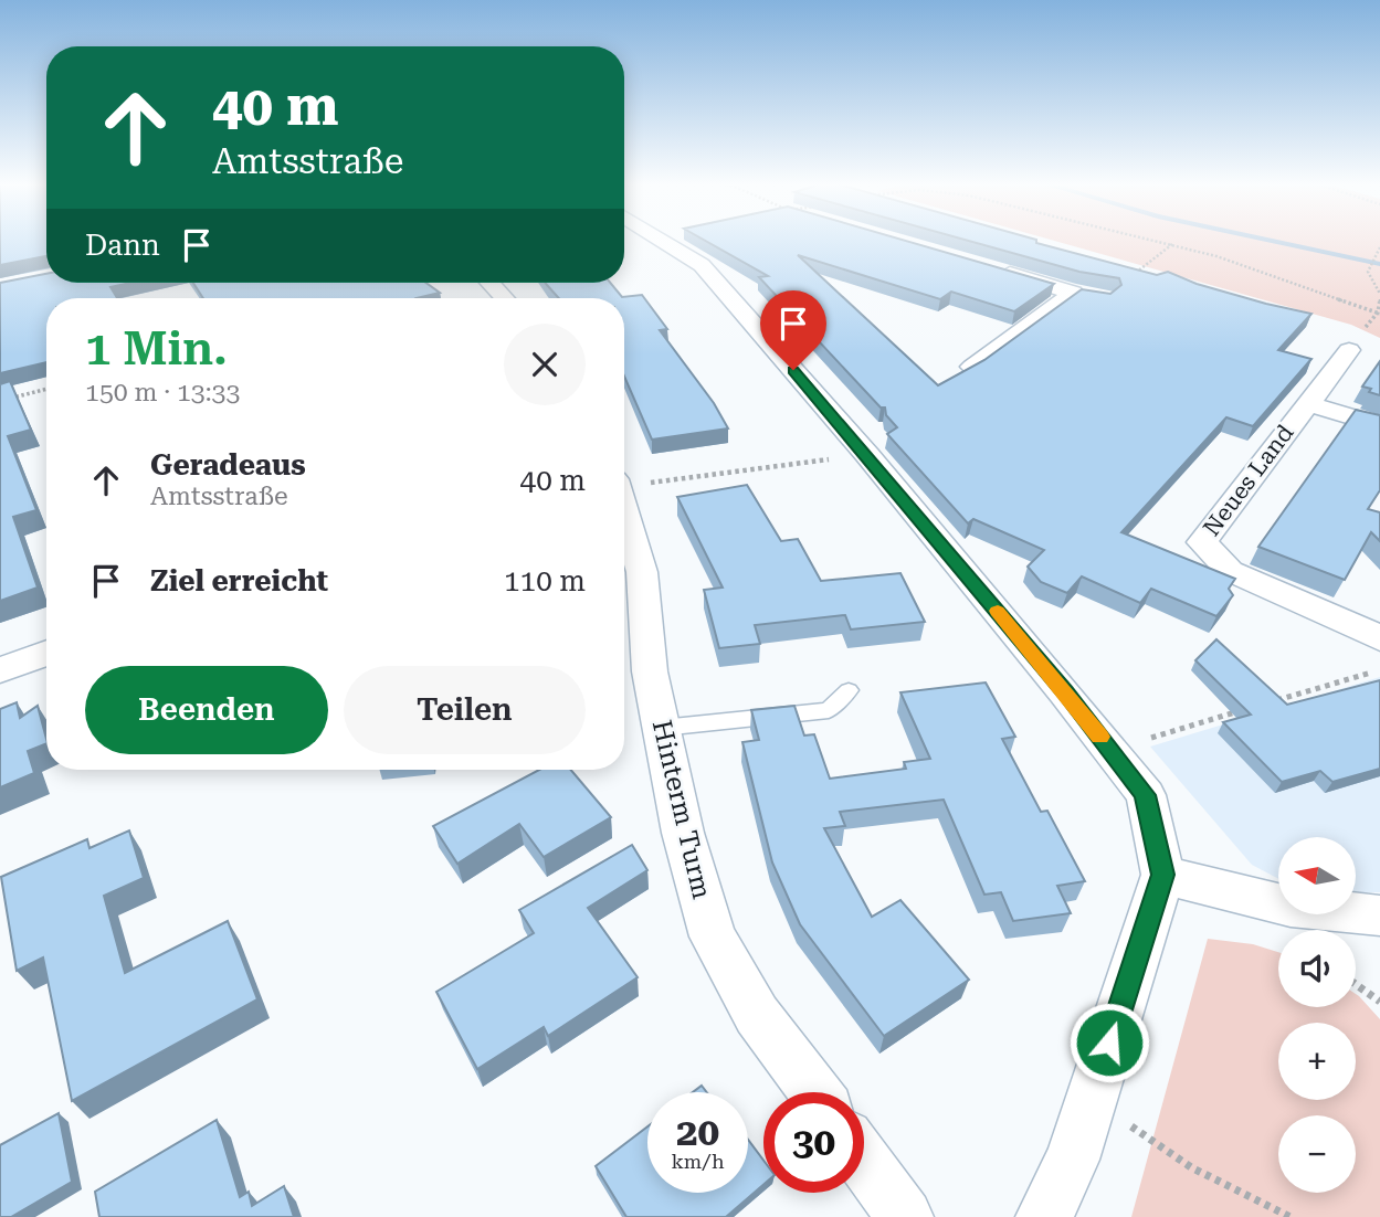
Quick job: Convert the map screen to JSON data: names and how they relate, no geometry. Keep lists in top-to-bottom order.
{
  "streets": {
    "street": ["Neues Land", "Hinterm Turm"]
  },
  "north": "left",
  "page": {
    "turn": ["40 m", "Amtsstraße"],
    "then": "Dann",
    "heading": ["1 Min.", "150 m · 13:33"],
    "list": [
      {
        "name": "Geradeaus",
        "note": "Amtsstraße",
        "value": "40 m"
      },
      {
        "name": "Ziel erreicht",
        "value": "110 m"
      }
    ],
    "buttons": ["Beenden", "Teilen"],
    "map_buttons": ["+", "−"],
    "speed": "20 km/h",
    "limit": "30"
  }
}
